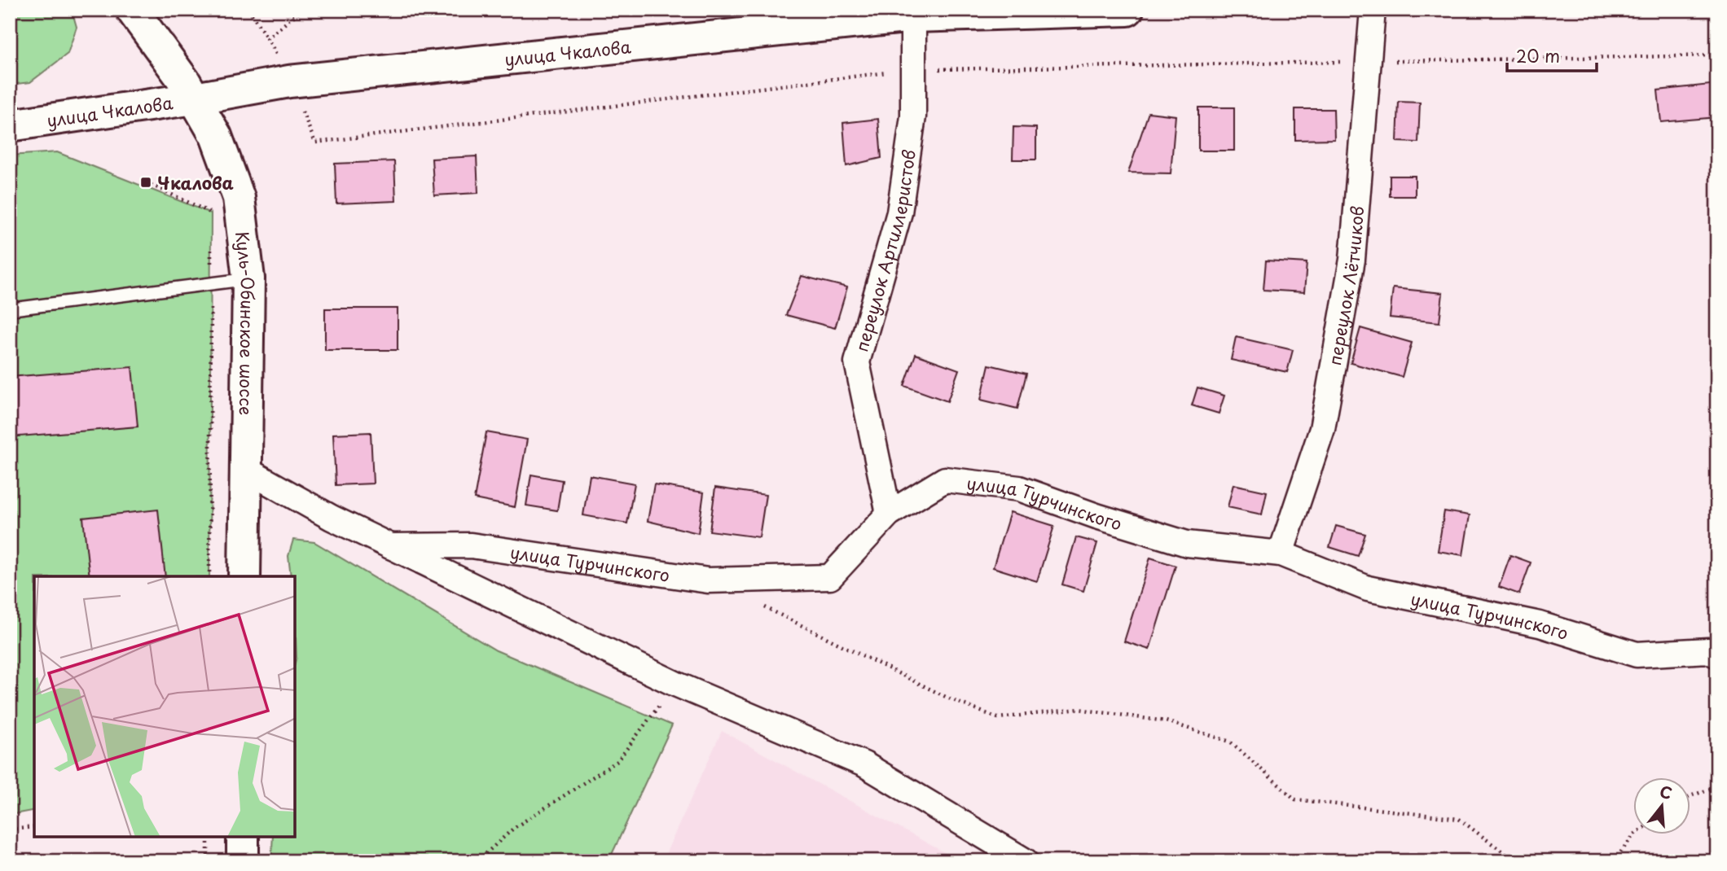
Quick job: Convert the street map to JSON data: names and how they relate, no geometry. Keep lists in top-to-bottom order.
{
  "streets": {
    "main road": ["улица Чкалова", "Куль-Обинское шоссе"],
    "street": ["переулок Артиллеристов", "переулок Лётчиков", "улица Турчинского"]
  },
  "crossings": [
    ["улица Чкалова", "переулок Артиллеристов"],
    ["улица Чкалова", "Куль-Обинское шоссе"],
    ["переулок Артиллеристов", "улица Турчинского"],
    ["переулок Лётчиков", "улица Турчинского"],
    ["Куль-Обинское шоссе", "улица Турчинского"]
  ],
  "places": {
    "transit": ["Чкалова"]
  },
  "scale_bar": "20 m",
  "north": "top"
}
